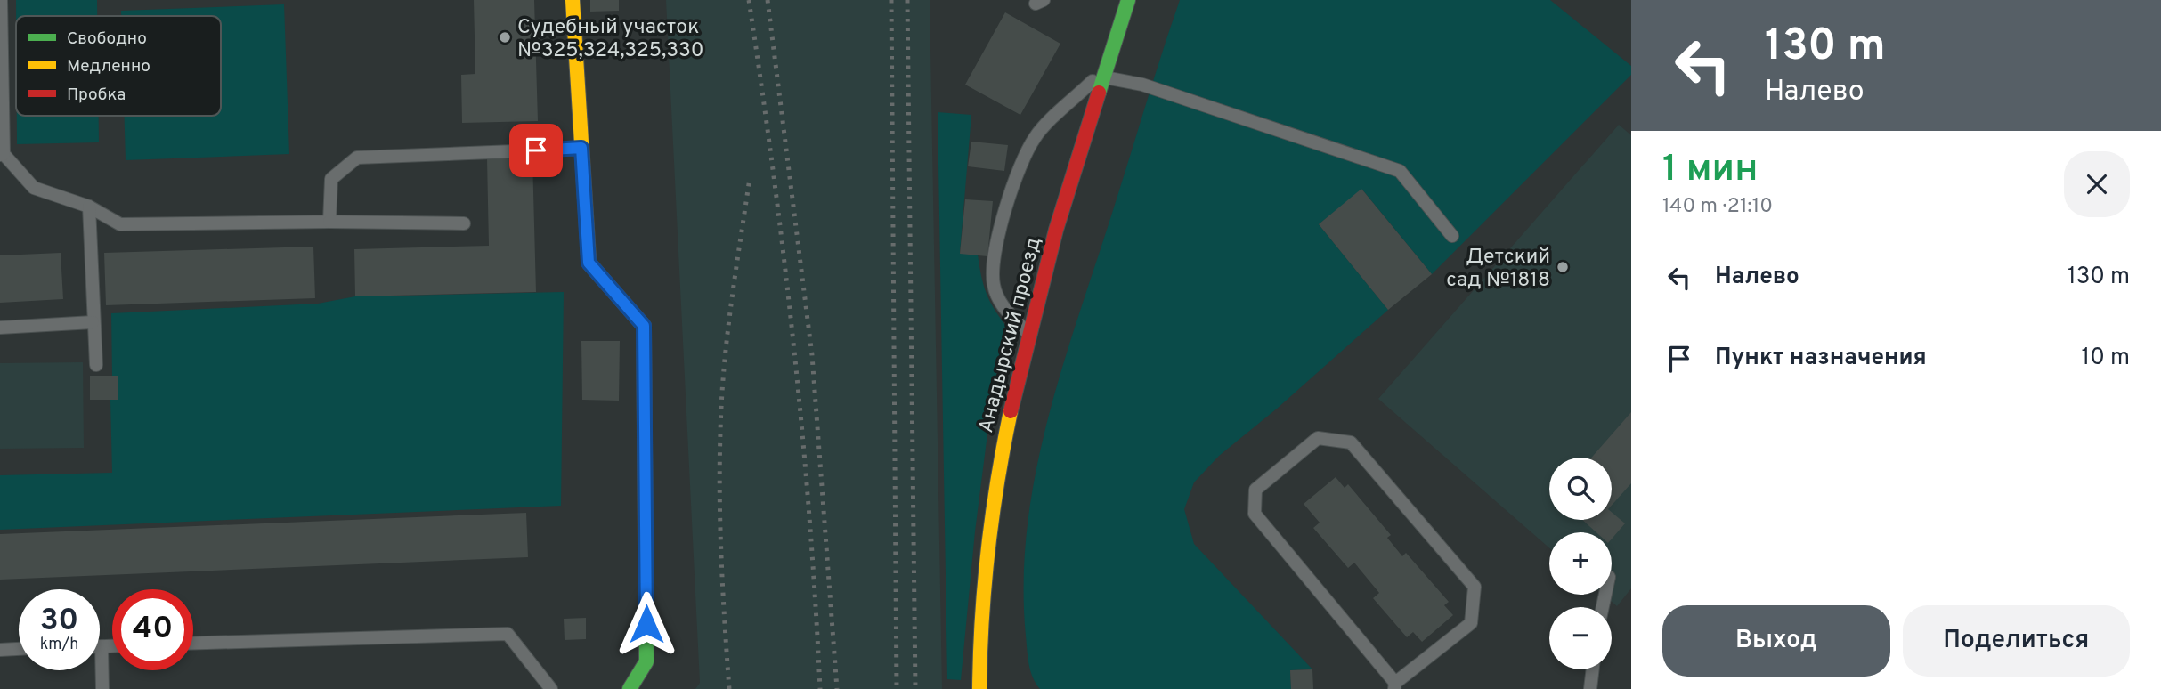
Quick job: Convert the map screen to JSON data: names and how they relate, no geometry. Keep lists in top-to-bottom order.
{
  "streets": {
    "street": ["Анадырский проезд"]
  },
  "places": ["Судебный участок №325,324,325,330", "Детский сад №1818"],
  "legend": ["Свободно", "Медленно", "Пробка"],
  "page": {
    "turn": ["130 m", "Налево"],
    "heading": ["1 мин", "140 m · 21:10"],
    "list": [
      {
        "name": "Налево",
        "value": "130 m"
      },
      {
        "name": "Пункт назначения",
        "value": "10 m"
      }
    ],
    "map_buttons": ["+", "−"],
    "speed": "30 km/h",
    "limit": "40",
    "buttons": ["Выход", "Поделиться"]
  }
}
